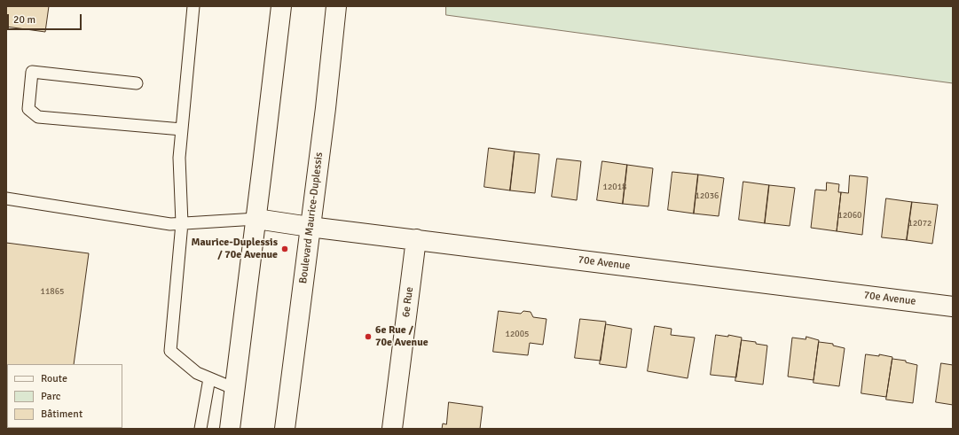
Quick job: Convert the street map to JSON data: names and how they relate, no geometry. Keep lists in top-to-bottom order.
{
  "streets": {
    "street": ["Boulevard Maurice-Duplessis", "70e Avenue", "6e Rue"]
  },
  "crossings": [
    ["Boulevard Maurice-Duplessis", "70e Avenue"],
    ["70e Avenue", "6e Rue"]
  ],
  "places": ["Maurice-Duplessis / 70e Avenue", "6e Rue / 70e Avenue"],
  "house_numbers": [
    "12018",
    "12036",
    "12060",
    "12072",
    "11865",
    "12005"
  ],
  "legend": ["Route", "Parc", "Bâtiment"],
  "scale_bar": "20 m"
}
